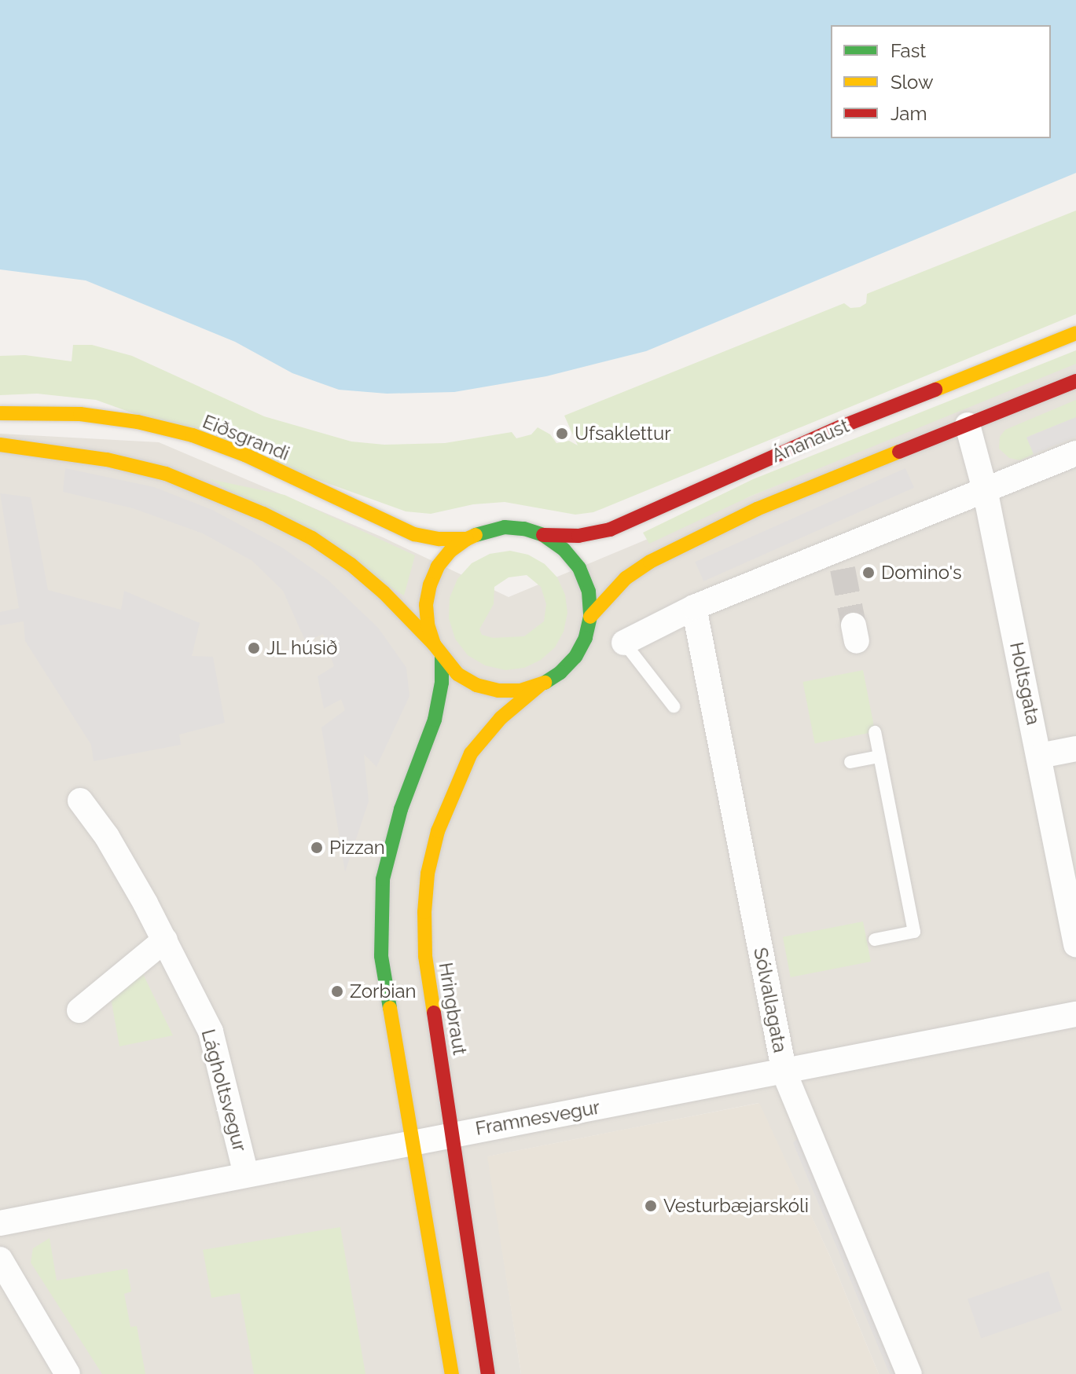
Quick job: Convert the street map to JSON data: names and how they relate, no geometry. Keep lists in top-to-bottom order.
{
  "streets": {
    "main road": ["Eiðsgrandi", "Ánanaust", "Hringbraut"],
    "street": [
      "Holtsgata",
      "Sólvallagata",
      "Lágholtsvegur",
      "Framnesvegur"
    ]
  },
  "crossings": [
    ["Eiðsgrandi", "Ánanaust"],
    ["Eiðsgrandi", "Hringbraut"],
    ["Ánanaust", "Hringbraut"],
    ["Sólvallagata", "Framnesvegur"],
    ["Hringbraut", "Framnesvegur"],
    ["Lágholtsvegur", "Framnesvegur"]
  ],
  "places": [
    "Ufsaklettur",
    "Domino's",
    "JL húsið",
    "Pizzan",
    "Zorbian",
    "Vesturbæjarskóli"
  ],
  "legend": ["Fast", "Slow", "Jam"]
}
